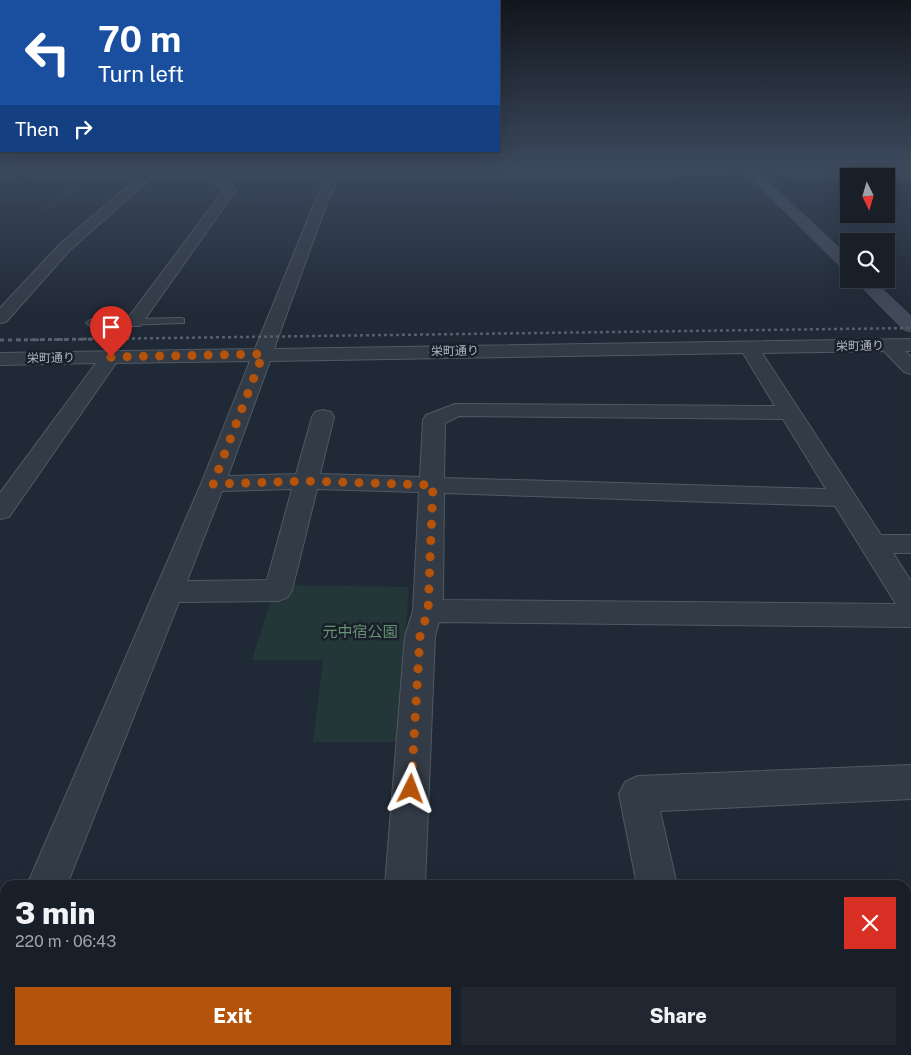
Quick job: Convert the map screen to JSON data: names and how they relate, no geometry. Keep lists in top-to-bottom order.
{
  "streets": {
    "street": ["栄町通り"]
  },
  "parks": ["元中宿公園"],
  "north": "bottom",
  "page": {
    "turn": ["70 m", "Turn left"],
    "then": "Then",
    "heading": ["3 min", "220 m · 06:43"],
    "buttons": ["Exit", "Share"]
  }
}
